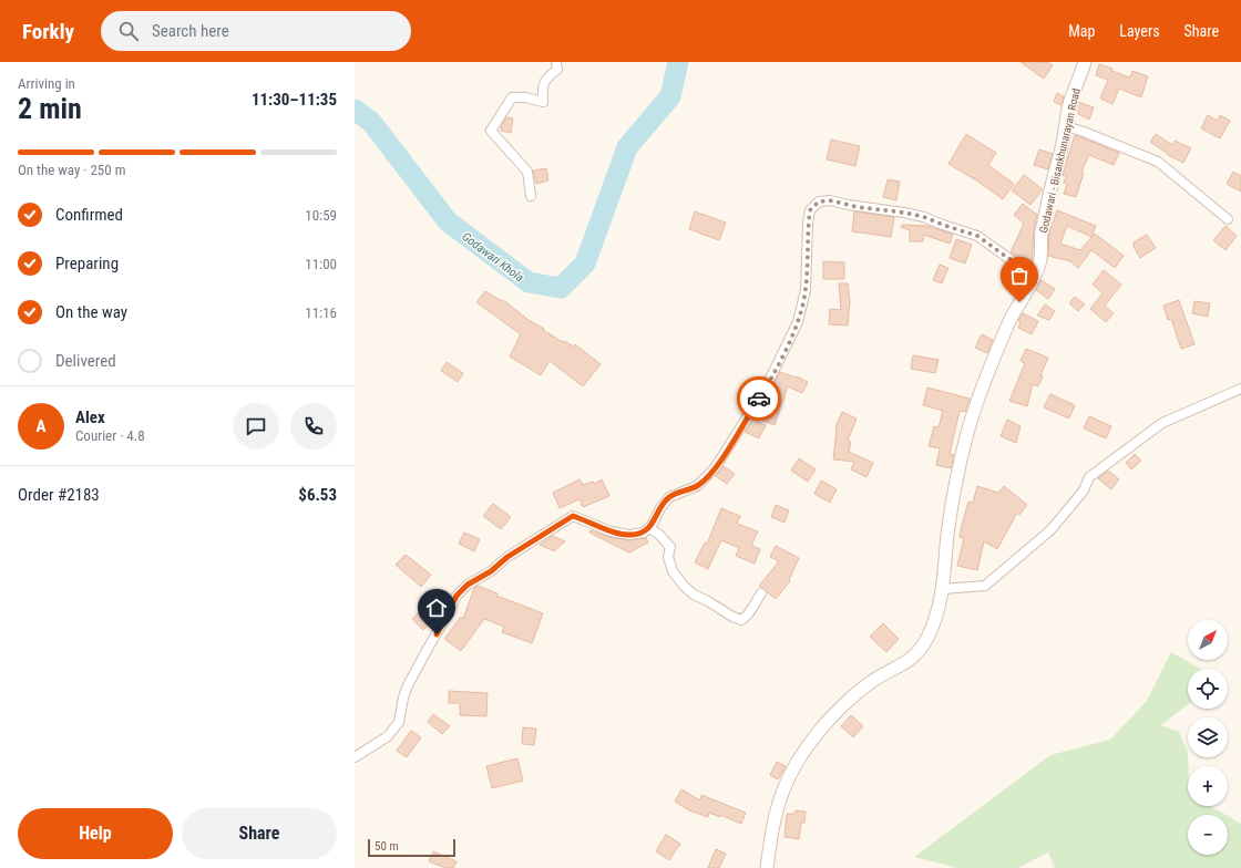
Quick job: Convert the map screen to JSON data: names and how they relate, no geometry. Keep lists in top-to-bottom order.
{
  "streets": {
    "street": ["Godawari - Bisankhunarayan Road"]
  },
  "water": ["Godawari Khola"],
  "scale_bar": "50 m",
  "north": "top right",
  "page": {
    "header": "Forkly",
    "search": "Search here",
    "nav": ["Map", "Layers", "Share"],
    "heading": ["2 min", "Arriving in", "11:30–11:35"],
    "panel": [
      "Alex",
      "Courier · 4.8",
      "Order #2183",
      "$6.53"
    ],
    "bar": "On the way · 250 m",
    "list": [
      ["Confirmed", "10:59"],
      ["Preparing", "11:00"],
      ["On the way", "11:16"],
      "Delivered"
    ],
    "round": "A",
    "map_buttons": ["+", "−"],
    "buttons": ["Help", "Share"],
    "scale": "50 m"
  }
}
